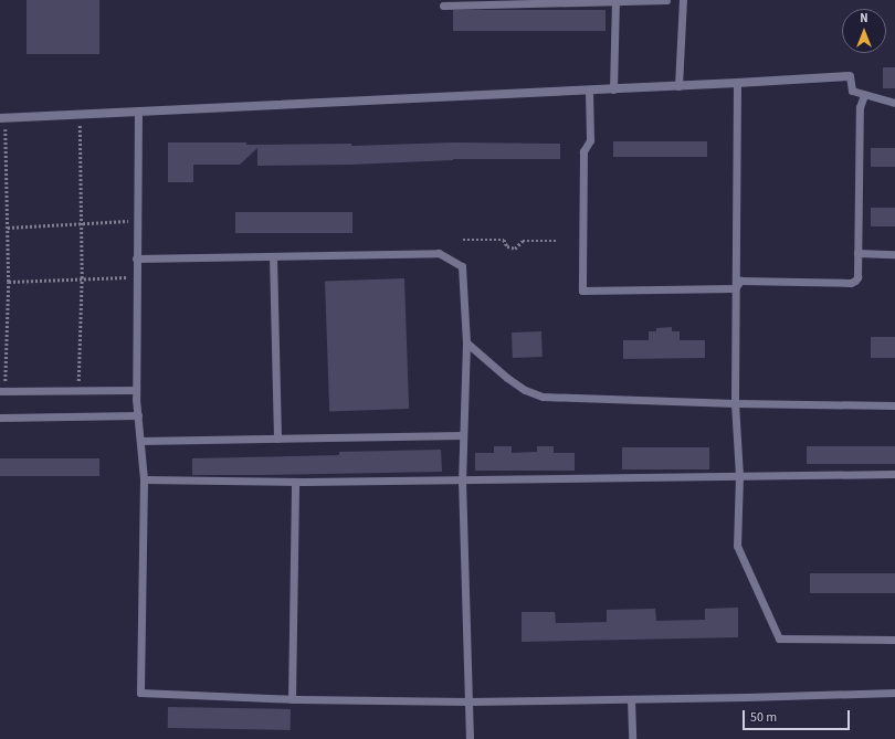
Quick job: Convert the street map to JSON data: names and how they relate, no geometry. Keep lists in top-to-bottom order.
{
  "scale_bar": "50 m",
  "north": "top"
}
